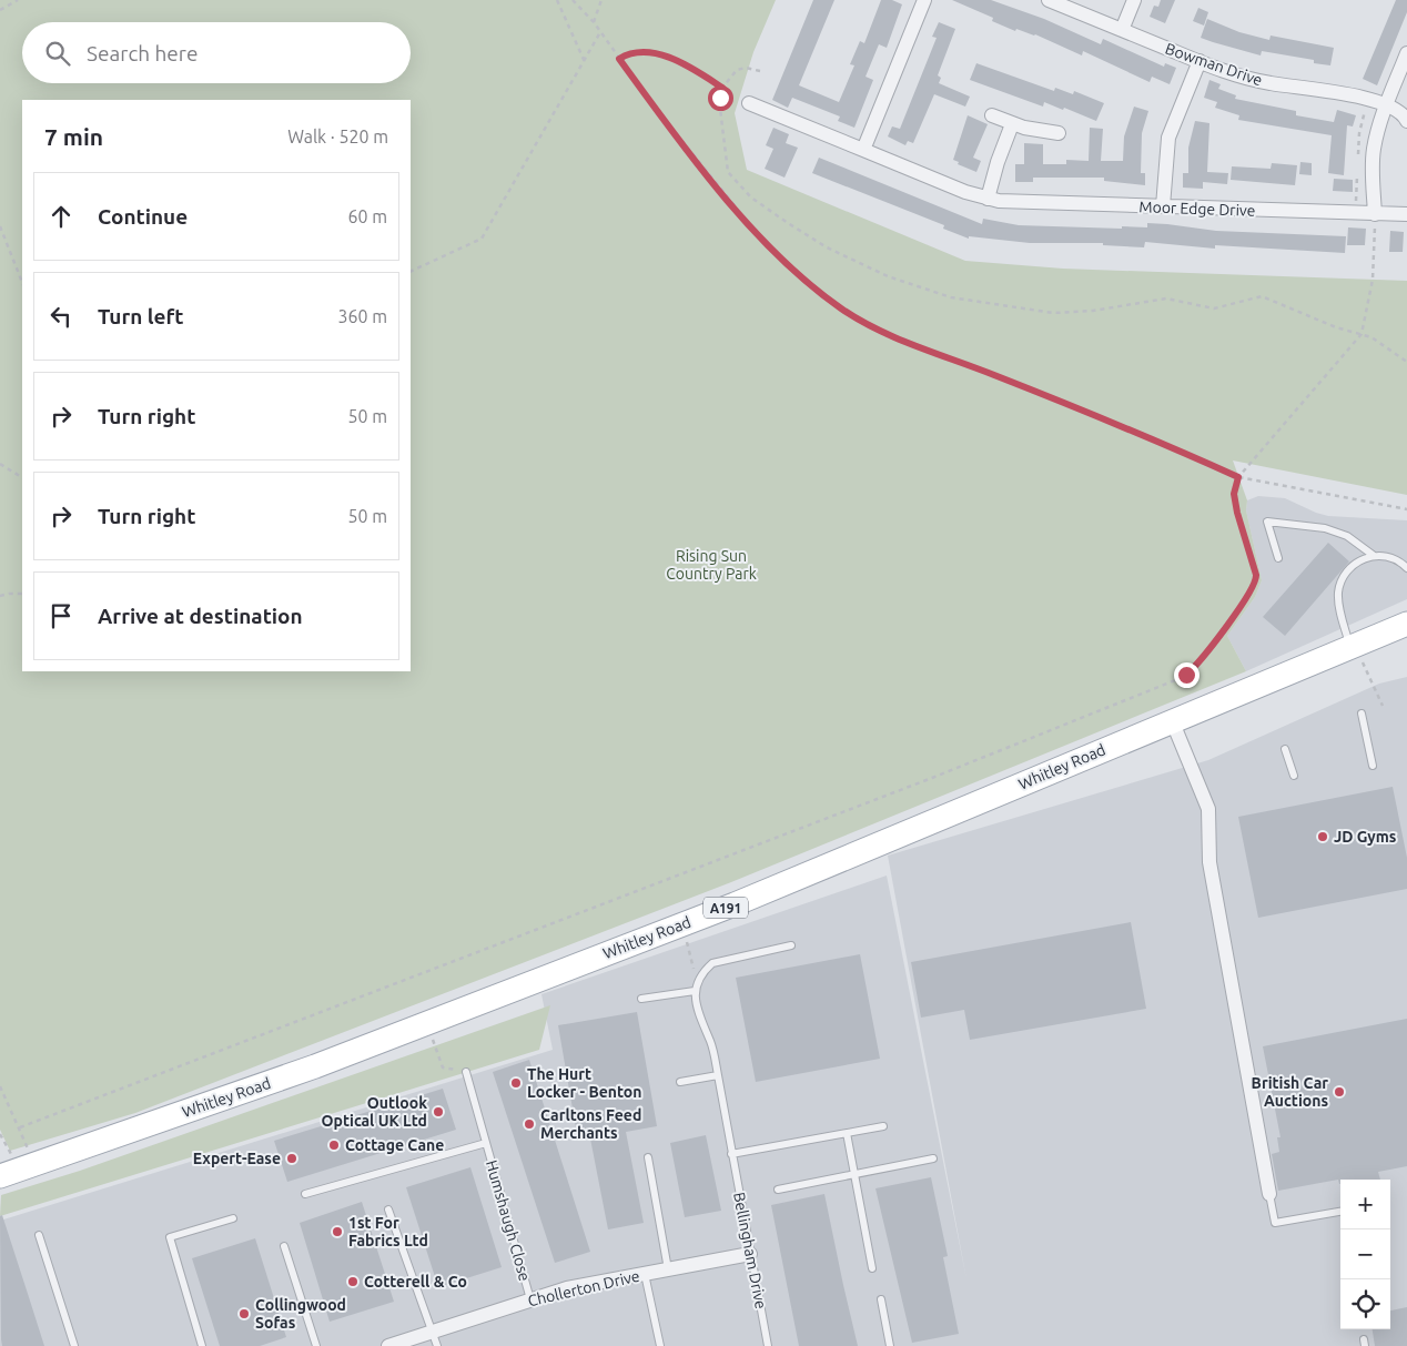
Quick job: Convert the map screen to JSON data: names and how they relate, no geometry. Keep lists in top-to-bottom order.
{
  "streets": {
    "main road": ["Whitley Road", "A191"],
    "street": ["Bowman Drive", "Moor Edge Drive", "Chollerton Drive"],
    "lane": ["Humshaugh Close", "Bellingham Drive"]
  },
  "crossings": [
    ["Humshaugh Close", "Chollerton Drive"],
    ["Bellingham Drive", "Chollerton Drive"]
  ],
  "parks": ["Rising Sun Country Park"],
  "places": [
    "JD Gyms",
    "The Hurt Locker - Benton",
    "British Car Auctions",
    "Outlook Optical UK Ltd",
    "Carltons Feed Merchants",
    "Cottage Cane",
    "Expert-Ease",
    "1st For Fabrics Ltd",
    "Cotterell & Co",
    "Collingwood Sofas"
  ],
  "page": {
    "search": "Search here",
    "heading": ["7 min", "Walk · 520 m"],
    "list": [
      ["Continue", "60 m"],
      ["Turn left", "360 m"],
      ["Turn right", "50 m"],
      ["Turn right", "50 m"],
      "Arrive at destination"
    ],
    "map_buttons": ["+", "−"]
  }
}
